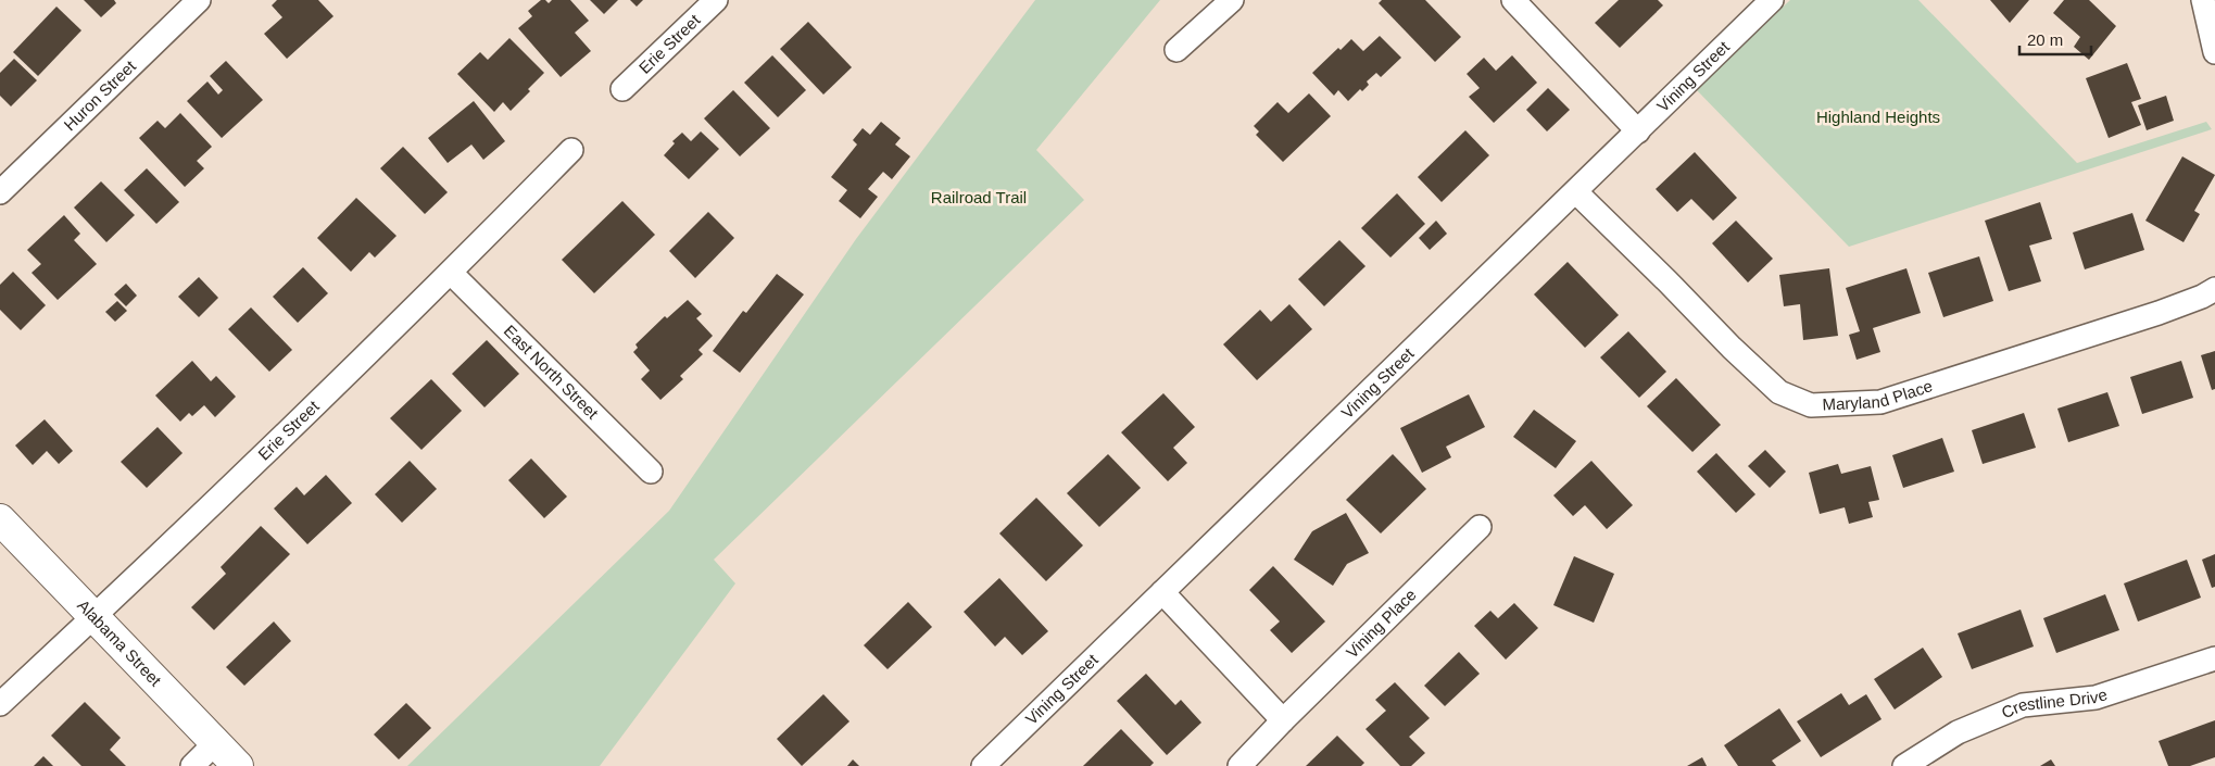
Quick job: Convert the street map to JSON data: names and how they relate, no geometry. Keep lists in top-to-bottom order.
{
  "streets": {
    "main road": ["Alabama Street"],
    "street": [
      "Erie Street",
      "Vining Street",
      "Huron Street",
      "East North Street",
      "Maryland Place",
      "Vining Place",
      "Crestline Drive"
    ]
  },
  "crossings": [
    ["Erie Street", "East North Street"],
    ["Erie Street", "Alabama Street"],
    ["Vining Street", "Maryland Place"]
  ],
  "parks": ["Highland Heights", "Railroad Trail"],
  "scale_bar": "20 m"
}
